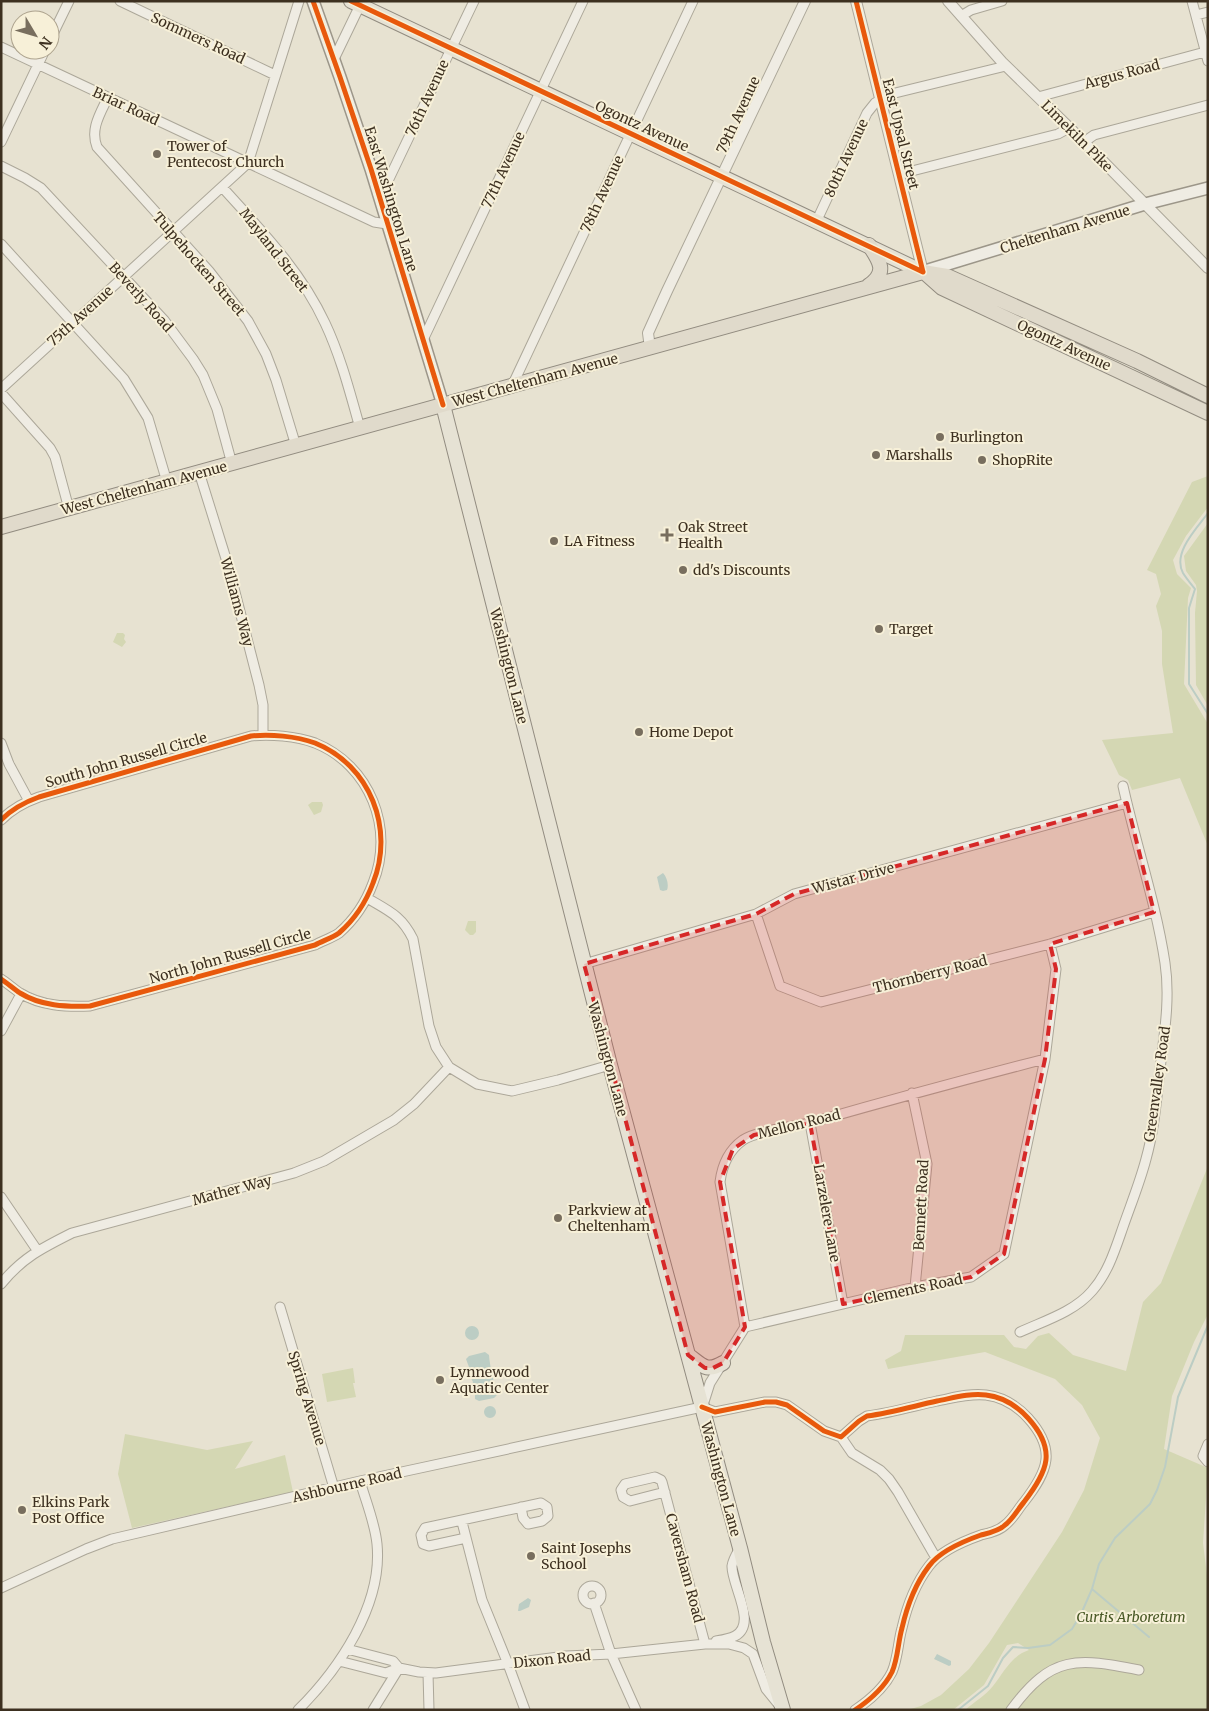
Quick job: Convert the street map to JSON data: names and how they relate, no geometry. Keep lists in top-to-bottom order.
{
  "streets": {
    "highway": ["Ogontz Avenue", "West Cheltenham Avenue"],
    "main road": ["East Washington Lane", "Cheltenham Avenue", "Washington Lane"],
    "street": [
      "Sommers Road",
      "Argus Road",
      "76th Avenue",
      "Briar Road",
      "79th Avenue",
      "East Upsal Street",
      "Limekiln Pike",
      "80th Avenue",
      "77th Avenue",
      "78th Avenue",
      "Mayland Street",
      "Tulpehocken Street",
      "Beverly Road",
      "75th Avenue",
      "Williams Way",
      "South John Russell Circle",
      "Wistar Drive",
      "North John Russell Circle",
      "Thornberry Road",
      "Greenvalley Road",
      "Mellon Road",
      "Mather Way",
      "Bennett Road",
      "Larzelere Lane",
      "Clements Road",
      "Spring Avenue",
      "Ashbourne Road",
      "Caversham Road",
      "Dixon Road"
    ]
  },
  "crossings": [
    ["Argus Road", "Limekiln Pike"],
    ["76th Avenue", "Ogontz Avenue"],
    ["76th Avenue", "East Washington Lane"],
    ["Briar Road", "East Washington Lane"],
    ["Briar Road", "Tulpehocken Street"],
    ["Briar Road", "75th Avenue"],
    ["79th Avenue", "Ogontz Avenue"],
    ["79th Avenue", "West Cheltenham Avenue"],
    ["Ogontz Avenue", "East Upsal Street"],
    ["Ogontz Avenue", "80th Avenue"],
    ["Ogontz Avenue", "77th Avenue"],
    ["Ogontz Avenue", "78th Avenue"],
    ["Ogontz Avenue", "Cheltenham Avenue"],
    ["Ogontz Avenue", "West Cheltenham Avenue"],
    ["East Upsal Street", "80th Avenue"],
    ["East Upsal Street", "Cheltenham Avenue"],
    ["East Upsal Street", "West Cheltenham Avenue"],
    ["Limekiln Pike", "Cheltenham Avenue"],
    ["77th Avenue", "East Washington Lane"],
    ["78th Avenue", "West Cheltenham Avenue"],
    ["East Washington Lane", "West Cheltenham Avenue"],
    ["East Washington Lane", "Washington Lane"],
    ["Cheltenham Avenue", "West Cheltenham Avenue"],
    ["Mayland Street", "75th Avenue"],
    ["Mayland Street", "West Cheltenham Avenue"],
    ["Tulpehocken Street", "75th Avenue"],
    ["Tulpehocken Street", "West Cheltenham Avenue"],
    ["Beverly Road", "75th Avenue"],
    ["Beverly Road", "West Cheltenham Avenue"],
    ["West Cheltenham Avenue", "Williams Way"],
    ["West Cheltenham Avenue", "Washington Lane"],
    ["Williams Way", "South John Russell Circle"],
    ["Williams Way", "North John Russell Circle"],
    ["Washington Lane", "Wistar Drive"],
    ["Washington Lane", "Ashbourne Road"],
    ["Washington Lane", "Dixon Road"],
    ["South John Russell Circle", "North John Russell Circle"],
    ["Wistar Drive", "Thornberry Road"],
    ["Wistar Drive", "Greenvalley Road"],
    ["Thornberry Road", "Greenvalley Road"],
    ["Thornberry Road", "Clements Road"],
    ["Mellon Road", "Bennett Road"],
    ["Mellon Road", "Larzelere Lane"],
    ["Mellon Road", "Clements Road"],
    ["Bennett Road", "Clements Road"],
    ["Larzelere Lane", "Clements Road"],
    ["Spring Avenue", "Ashbourne Road"],
    ["Caversham Road", "Dixon Road"]
  ],
  "parks": ["Curtis Arboretum"],
  "places": {
    "other": [
      "Tower of Pentecost Church",
      "Burlington",
      "Marshalls",
      "ShopRite",
      "LA Fitness",
      "dd's Discounts",
      "Target",
      "Home Depot",
      "Parkview at Cheltenham",
      "Lynnewood Aquatic Center",
      "Elkins Park Post Office",
      "Saint Josephs School"
    ],
    "health": ["Oak Street Health"]
  },
  "north": "bottom right"
}
